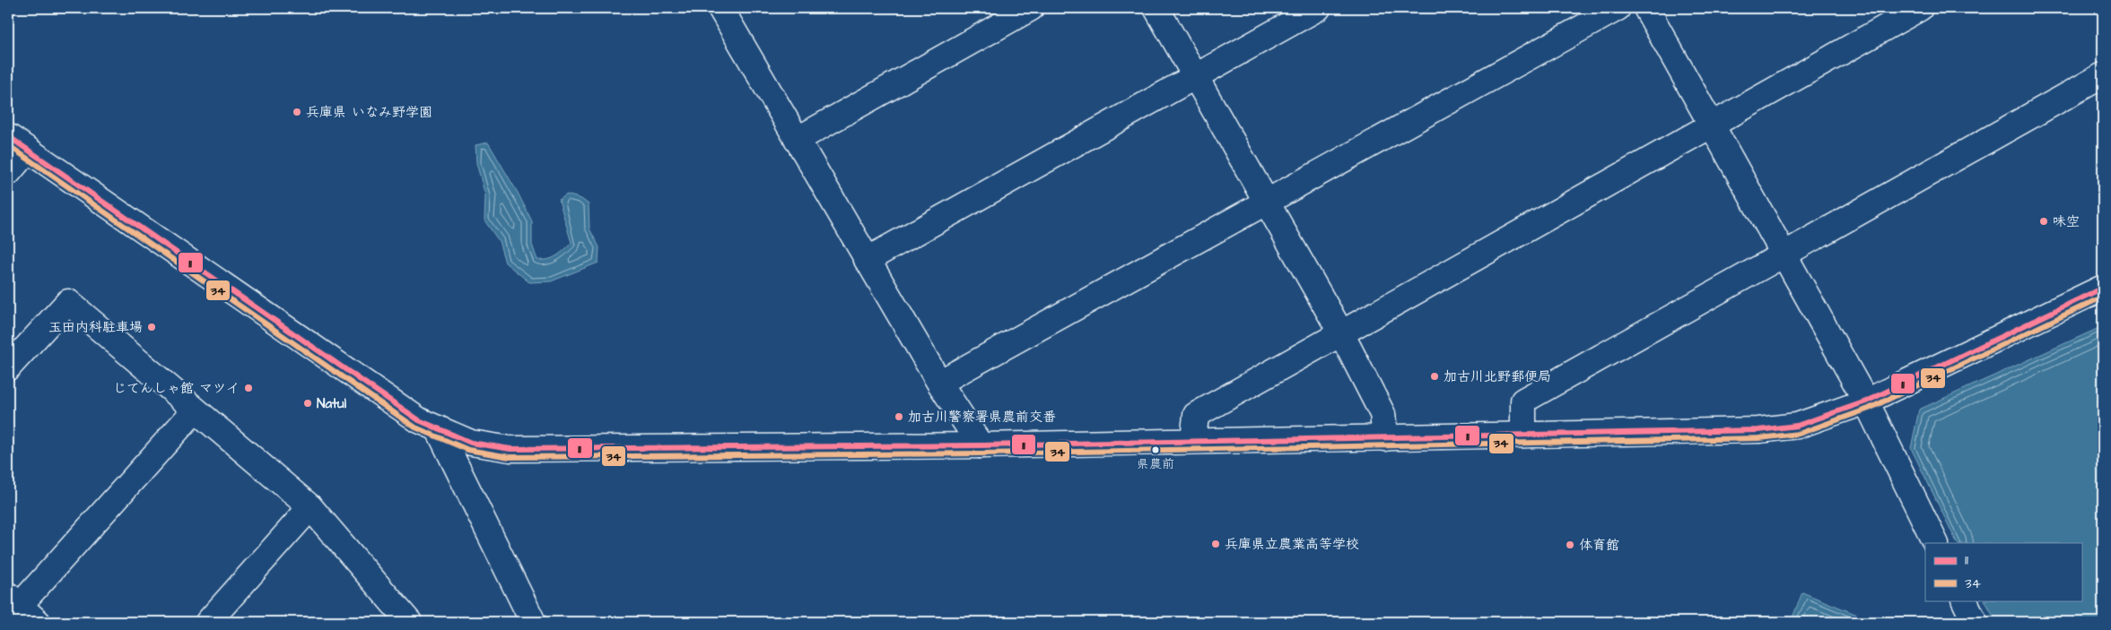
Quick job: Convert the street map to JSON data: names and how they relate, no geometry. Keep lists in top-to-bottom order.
{
  "places": [
    "兵庫県 いなみ野学園",
    "味空",
    "玉田内科駐車場",
    "加古川北野郵便局",
    "じてんしゃ館 マツイ",
    "Natul",
    "加古川警察署県農前交番",
    "県農前",
    "兵庫県立農業高等学校",
    "体育館"
  ],
  "lines": ["transit line 11", "transit line 34"],
  "legend": ["11", "34"]
}
